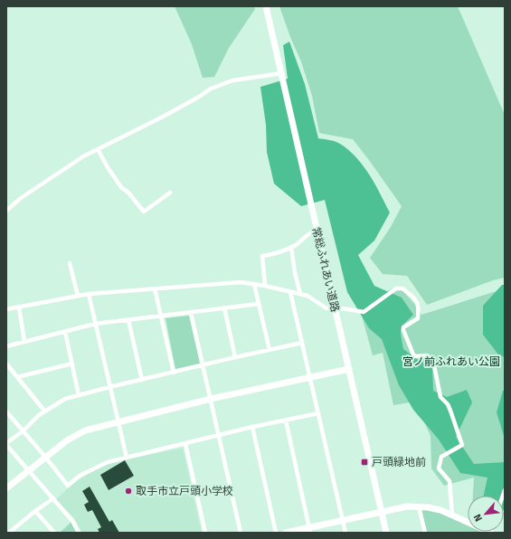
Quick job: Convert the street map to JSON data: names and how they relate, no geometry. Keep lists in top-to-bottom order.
{
  "streets": {
    "street": ["常総ふれあい道路"]
  },
  "parks": ["宮ノ前ふれあい公園"],
  "places": {
    "transit": ["戸頭緑地前"],
    "other": ["取手市立戸頭小学校"]
  },
  "north": "bottom left"
}
